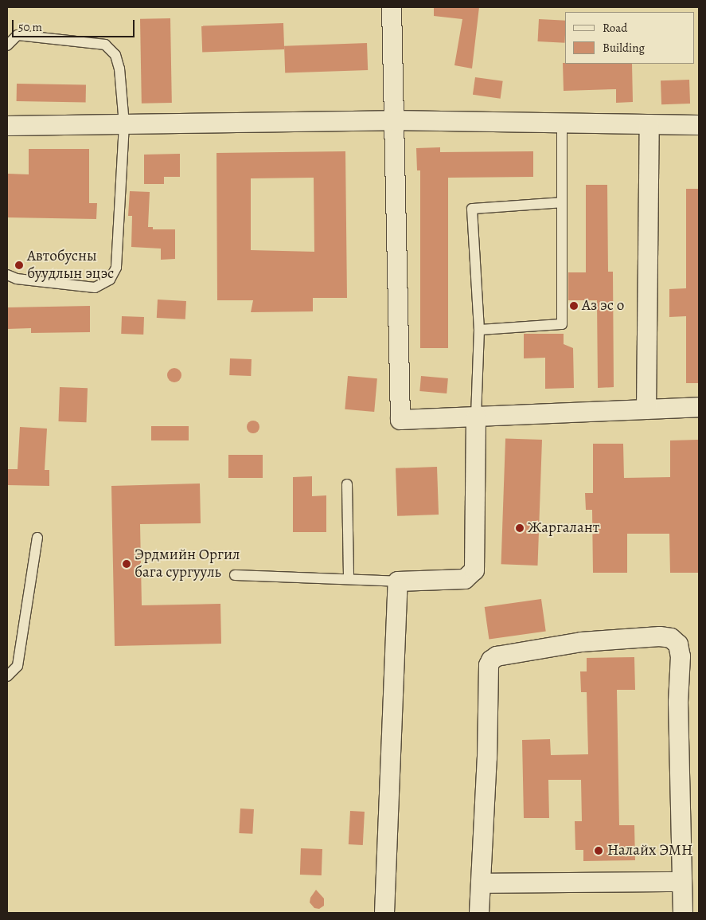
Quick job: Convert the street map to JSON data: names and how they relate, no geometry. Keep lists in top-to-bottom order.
{
  "places": [
    "Автобусны буудлын эцэс",
    "Аз эс о",
    "Жаргалант",
    "Эрдмийн Оргил бага сургууль",
    "Налайх ЭМН"
  ],
  "legend": ["Road", "Building"],
  "scale_bar": "50 m"
}
